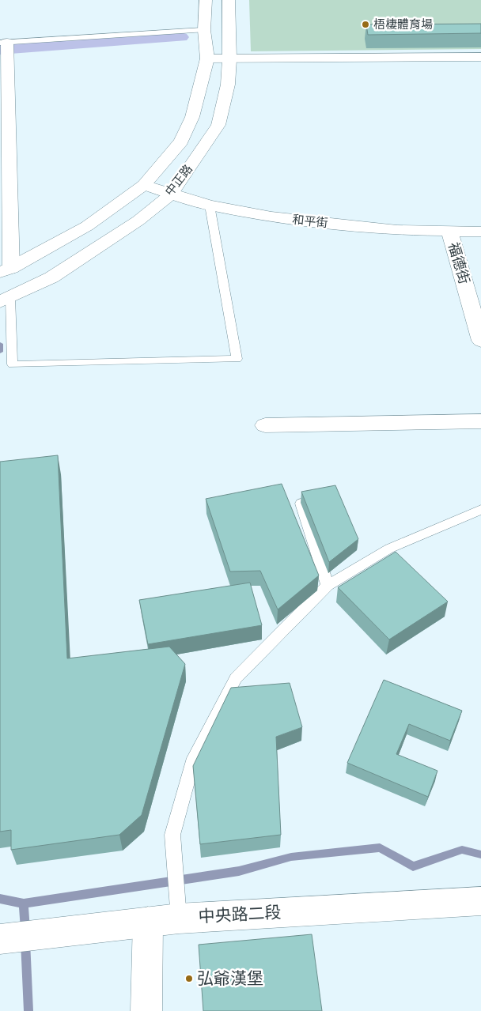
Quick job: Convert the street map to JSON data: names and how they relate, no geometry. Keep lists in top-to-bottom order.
{
  "streets": {
    "street": [
      "中正路",
      "和平街",
      "福德街",
      "中央路二段"
    ]
  },
  "crossings": [
    ["中正路", "和平街"],
    ["和平街", "福德街"]
  ],
  "places": ["梧棲體育場", "弘爺漢堡"]
}
